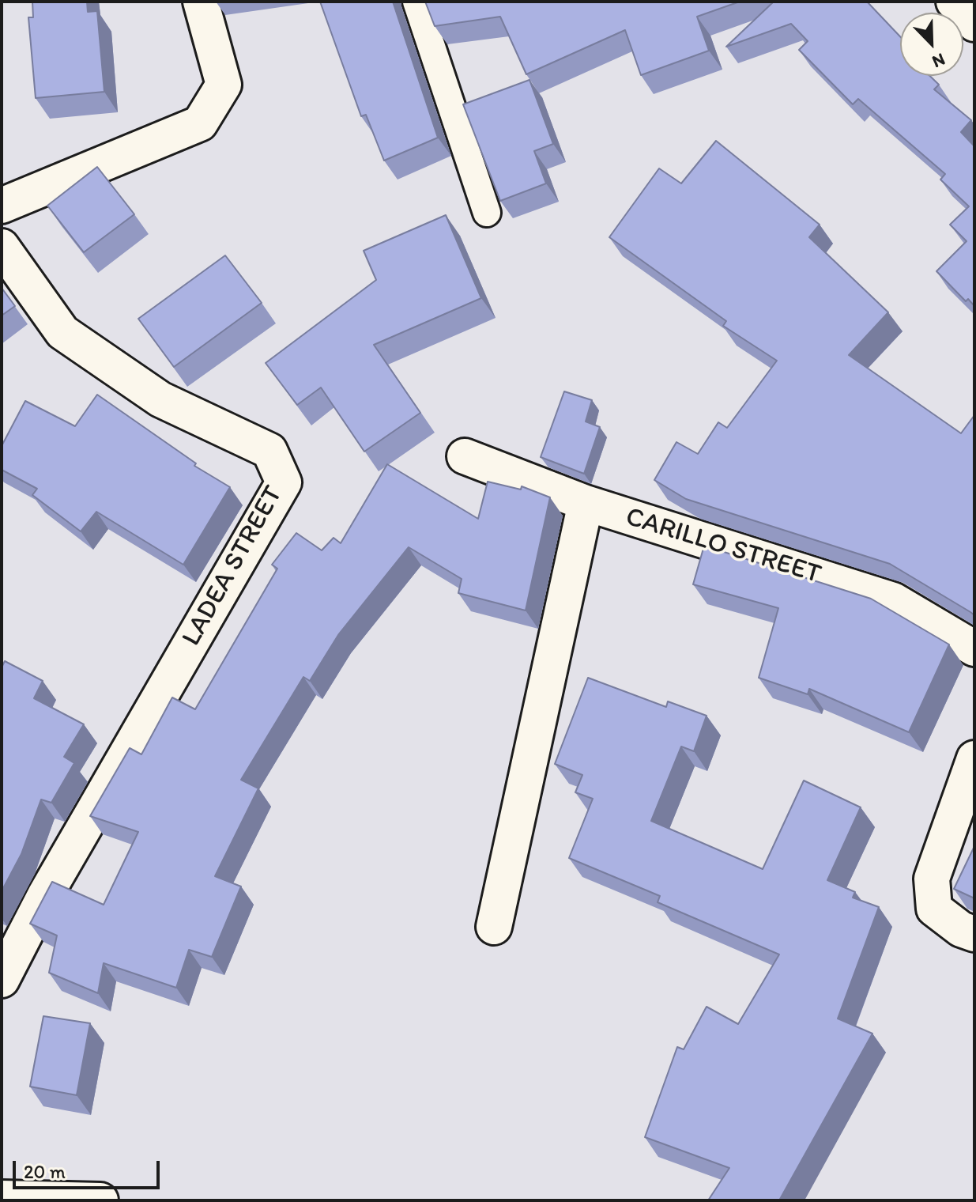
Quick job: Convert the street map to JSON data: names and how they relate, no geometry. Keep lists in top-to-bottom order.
{
  "streets": {
    "main road": ["CARILLO STREET", "LADEA STREET"]
  },
  "scale_bar": "20 m",
  "north": "bottom right"
}
